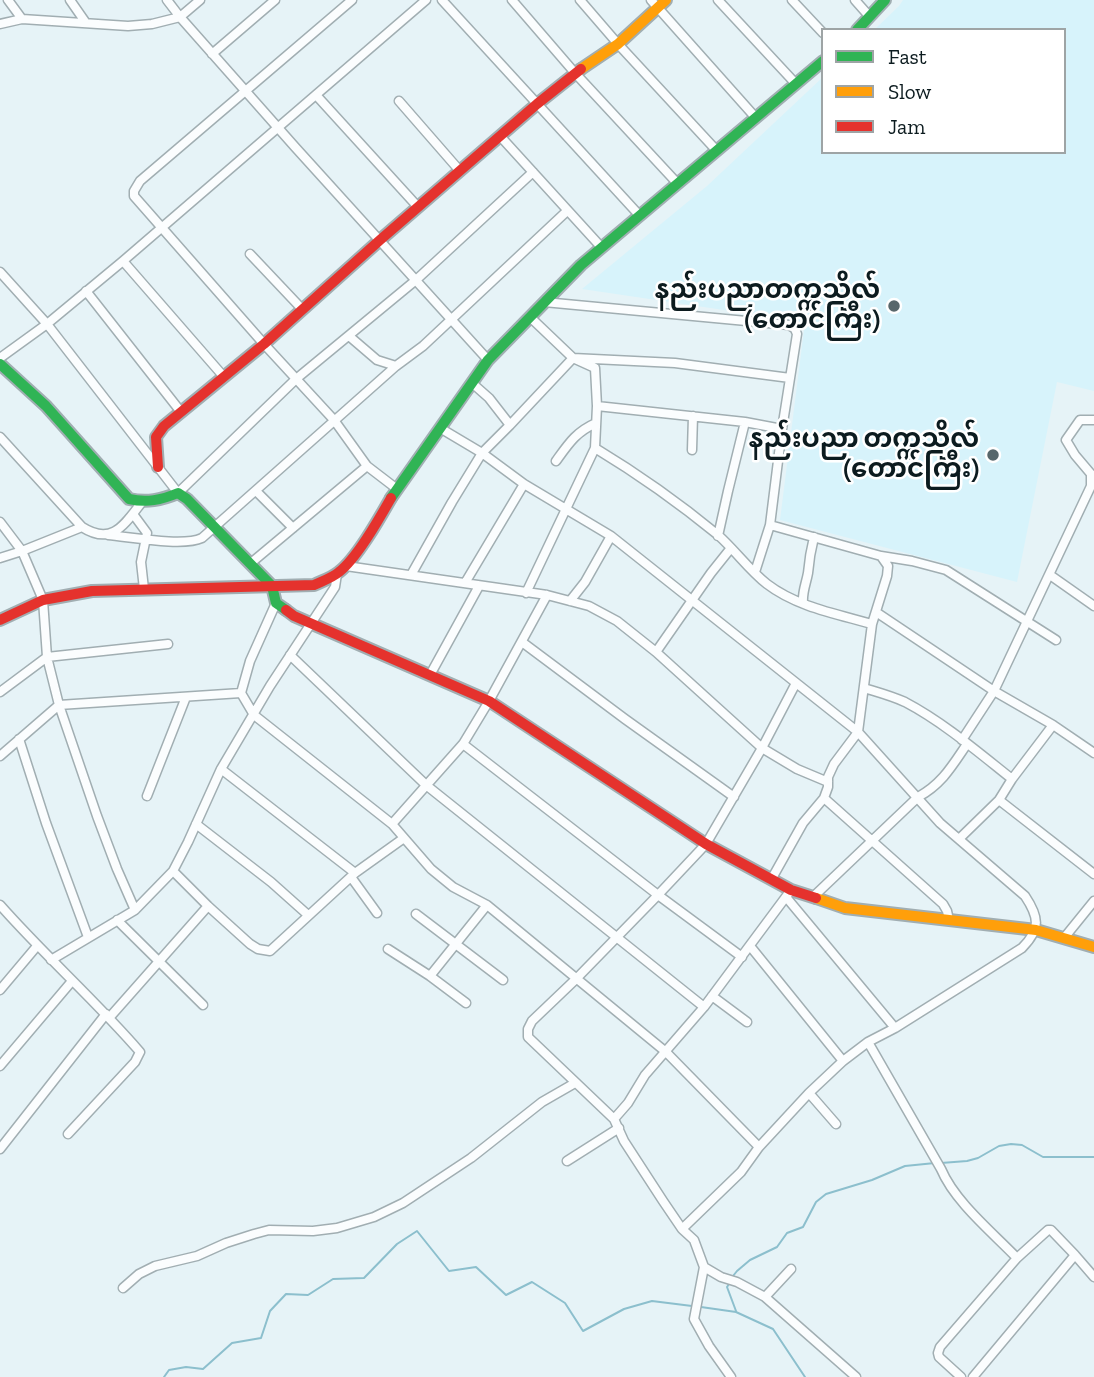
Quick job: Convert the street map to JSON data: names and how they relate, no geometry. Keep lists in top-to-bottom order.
{
  "places": ["နည်းပညာတက္ကသိုလ် (တောင်ကြီး)", "နည်းပညာ တက္ကသိုလ် (တောင်ကြီး)"],
  "legend": ["Fast", "Slow", "Jam"]
}
